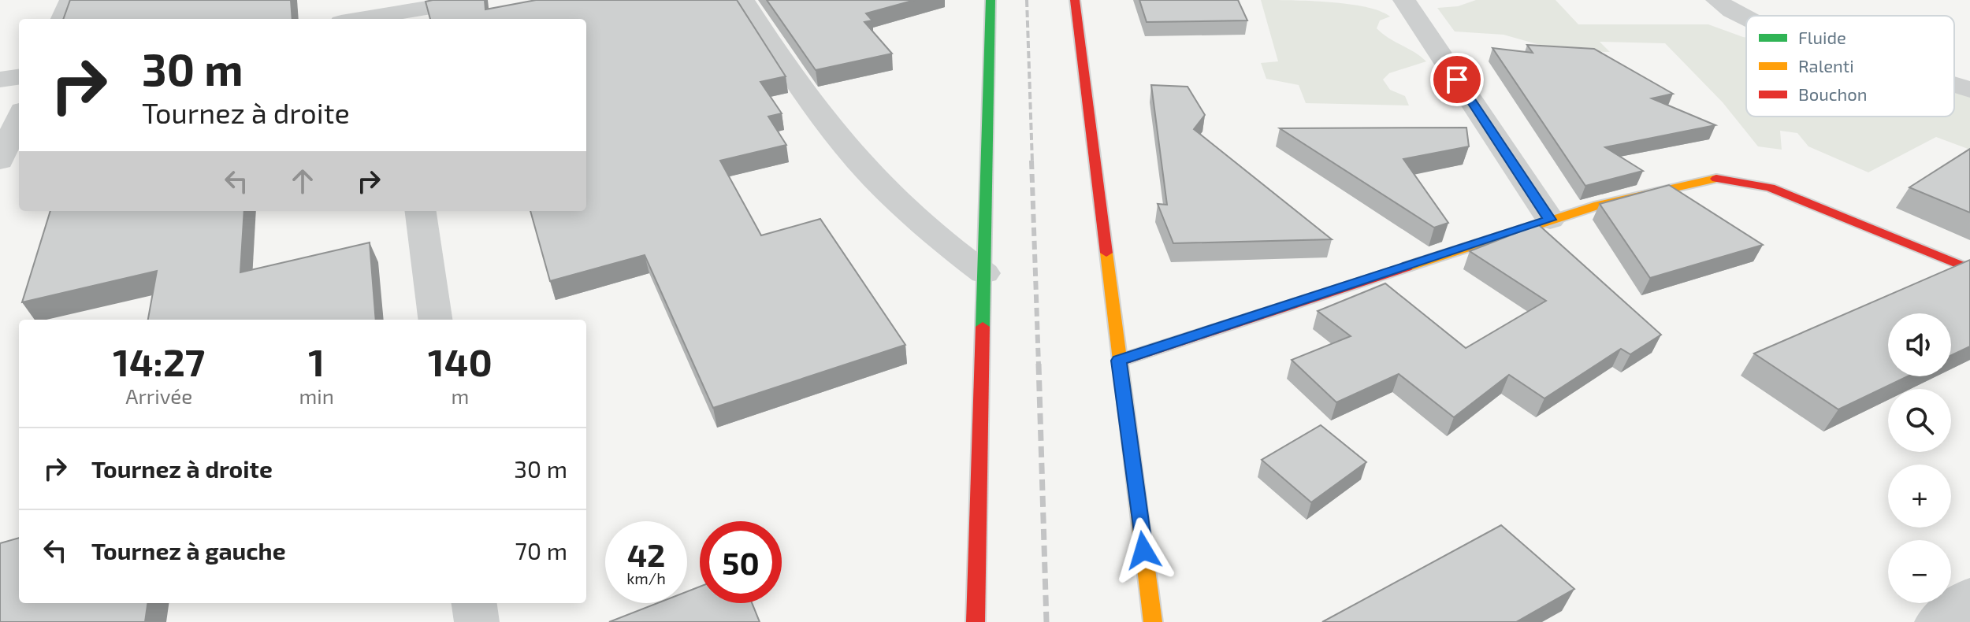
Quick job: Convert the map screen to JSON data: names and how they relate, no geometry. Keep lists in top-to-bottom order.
{
  "legend": ["Fluide", "Ralenti", "Bouchon"],
  "page": {
    "turn": ["30 m", "Tournez à droite"],
    "map_buttons": ["+", "−"],
    "eta": [
      "14:27",
      "Arrivée",
      "1",
      "min",
      "140",
      "m"
    ],
    "list": [
      {
        "name": "Tournez à droite",
        "value": "30 m"
      },
      {
        "name": "Tournez à gauche",
        "value": "70 m"
      }
    ],
    "speed": "42 km/h",
    "limit": "50"
  }
}
